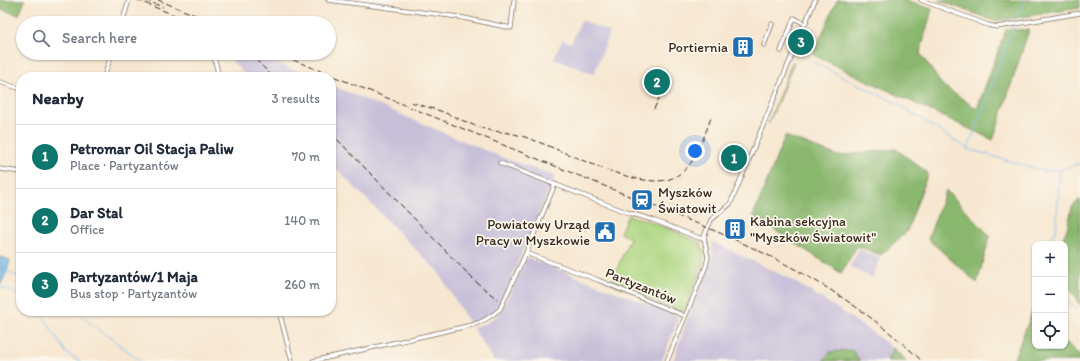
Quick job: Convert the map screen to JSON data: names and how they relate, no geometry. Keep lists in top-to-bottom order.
{
  "streets": {
    "street": ["Partyzantów"]
  },
  "places": {
    "building": ["Portiernia", "Kabina sekcyjna \"Myszków Światowit\""],
    "station": ["Myszków Światowit"],
    "public building": ["Powiatowy Urząd Pracy w Myszkowie"]
  },
  "page": {
    "search": "Search here",
    "pins": ["3", "2", "1"],
    "heading": ["Nearby", "3 results"],
    "list": [
      {
        "mark": "1",
        "name": "Petromar Oil Stacja Paliw",
        "note": "Place · Partyzantów",
        "value": "70 m"
      },
      {
        "mark": "2",
        "name": "Dar Stal",
        "note": "Office",
        "value": "140 m"
      },
      {
        "mark": "3",
        "name": "Partyzantów/1 Maja",
        "note": "Bus stop · Partyzantów",
        "value": "260 m"
      }
    ],
    "map_buttons": ["+", "−"]
  }
}
